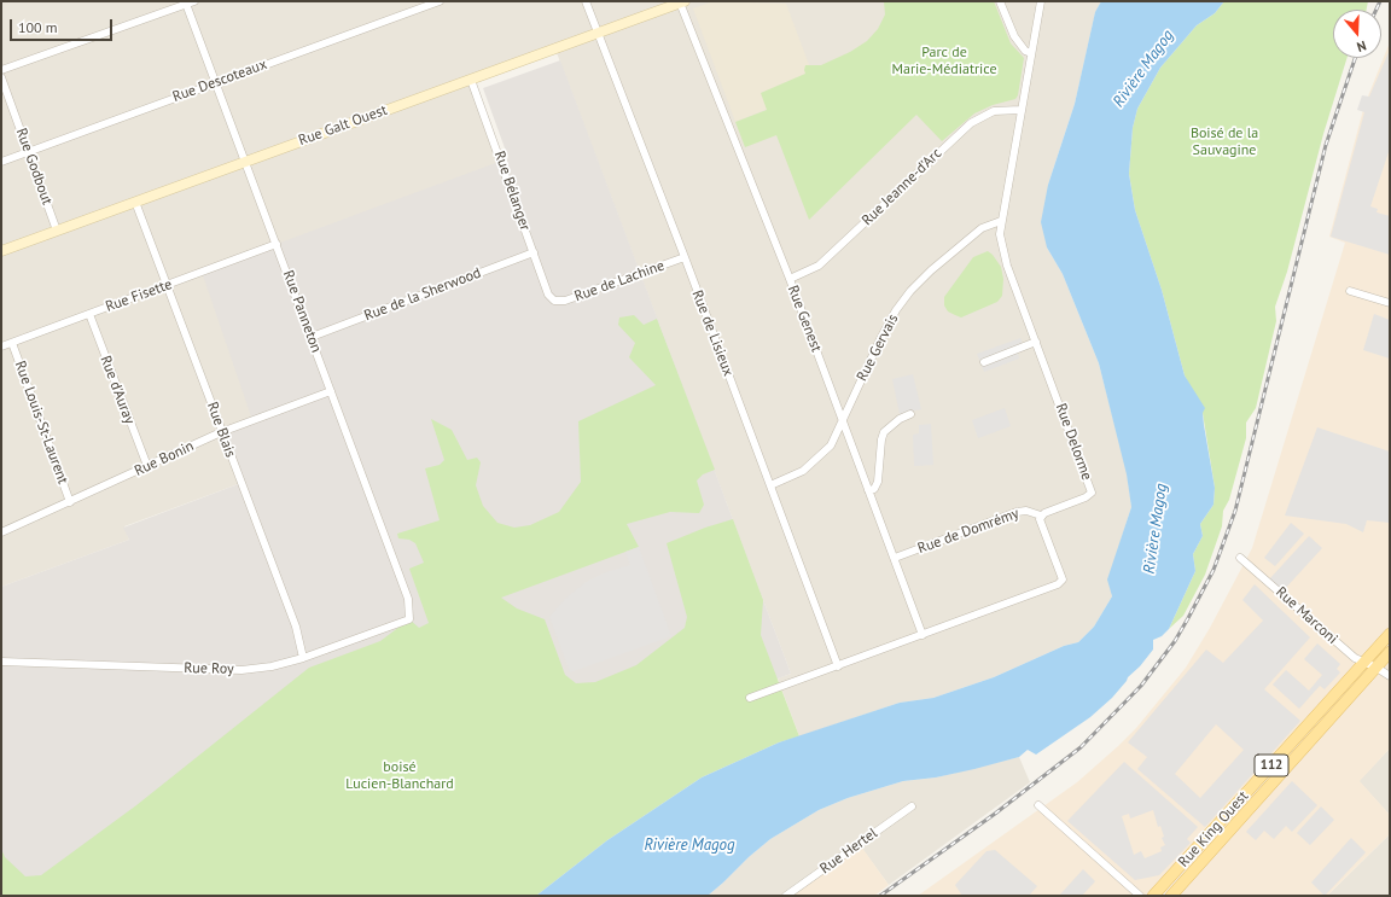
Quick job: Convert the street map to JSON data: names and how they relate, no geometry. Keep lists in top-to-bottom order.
{
  "streets": {
    "main road": ["112", "Rue King Ouest"],
    "street": [
      "Rue Descoteaux",
      "Rue Galt Ouest",
      "Rue Godbout",
      "Rue Jeanne-d'Arc",
      "Rue Bélanger",
      "Rue de Lachine",
      "Rue de la Sherwood",
      "Rue Fisette",
      "Rue Panneton",
      "Rue Genest",
      "Rue de Lisieux",
      "Rue Gervais",
      "Rue d'Auray",
      "Rue Louis-St-Laurent",
      "Rue Blais",
      "Rue Delorme",
      "Rue Bonin",
      "Rue de Domrémy",
      "Rue Marconi",
      "Rue Roy",
      "Rue Hertel"
    ]
  },
  "crossings": [
    ["Rue Descoteaux", "Rue Godbout"],
    ["Rue Descoteaux", "Rue Panneton"],
    ["Rue Galt Ouest", "Rue Godbout"],
    ["Rue Galt Ouest", "Rue Bélanger"],
    ["Rue Galt Ouest", "Rue Panneton"],
    ["Rue Galt Ouest", "Rue Genest"],
    ["Rue Galt Ouest", "Rue de Lisieux"],
    ["Rue Galt Ouest", "Rue Blais"],
    ["Rue Jeanne-d'Arc", "Rue Genest"],
    ["Rue Jeanne-d'Arc", "Rue Delorme"],
    ["Rue Bélanger", "Rue de Lachine"],
    ["Rue Bélanger", "Rue de la Sherwood"],
    ["Rue de Lachine", "Rue de Lisieux"],
    ["Rue de la Sherwood", "Rue Panneton"],
    ["Rue Fisette", "Rue Panneton"],
    ["Rue Fisette", "Rue d'Auray"],
    ["Rue Fisette", "Rue Louis-St-Laurent"],
    ["Rue Fisette", "Rue Blais"],
    ["Rue Panneton", "Rue Bonin"],
    ["Rue Panneton", "Rue Roy"],
    ["Rue Genest", "Rue Gervais"],
    ["Rue Genest", "Rue de Domrémy"],
    ["Rue de Lisieux", "Rue Gervais"],
    ["Rue Gervais", "Rue Delorme"],
    ["Rue d'Auray", "Rue Bonin"],
    ["Rue Louis-St-Laurent", "Rue Bonin"],
    ["Rue Blais", "Rue Bonin"],
    ["Rue Blais", "Rue Roy"],
    ["Rue Delorme", "Rue de Domrémy"],
    ["Rue Marconi", "Rue King Ouest"]
  ],
  "water": ["Rivière Magog"],
  "parks": ["Parc de Marie-Médiatrice", "Boisé de la Sauvagine", "boisé Lucien-Blanchard"],
  "scale_bar": "100 m",
  "north": "bottom"
}
